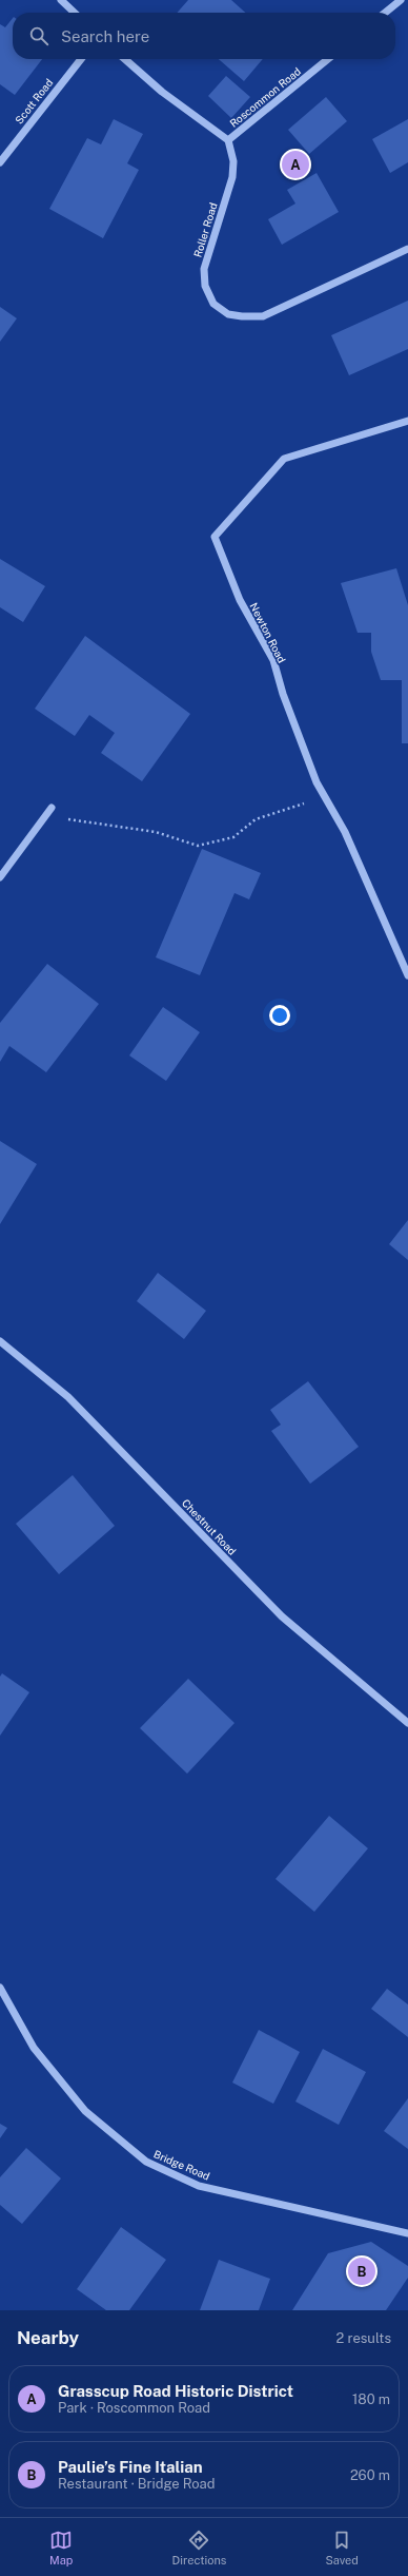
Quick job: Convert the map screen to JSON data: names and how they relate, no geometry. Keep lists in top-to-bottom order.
{
  "streets": {
    "street": [
      "Roscommon Road",
      "Scott Road",
      "Roller Road",
      "Newton Road",
      "Chestnut Road",
      "Bridge Road"
    ]
  },
  "crossings": [
    ["Roscommon Road", "Roller Road"]
  ],
  "page": {
    "search": "Search here",
    "pins": ["A", "B"],
    "heading": ["Nearby", "2 results"],
    "list": [
      {
        "mark": "A",
        "name": "Grasscup Road Historic District",
        "note": "Park · Roscommon Road",
        "value": "180 m"
      },
      {
        "mark": "B",
        "name": "Paulie’s Fine Italian",
        "note": "Restaurant · Bridge Road",
        "value": "260 m"
      }
    ],
    "nav": ["Map", "Directions", "Saved"]
  }
}
